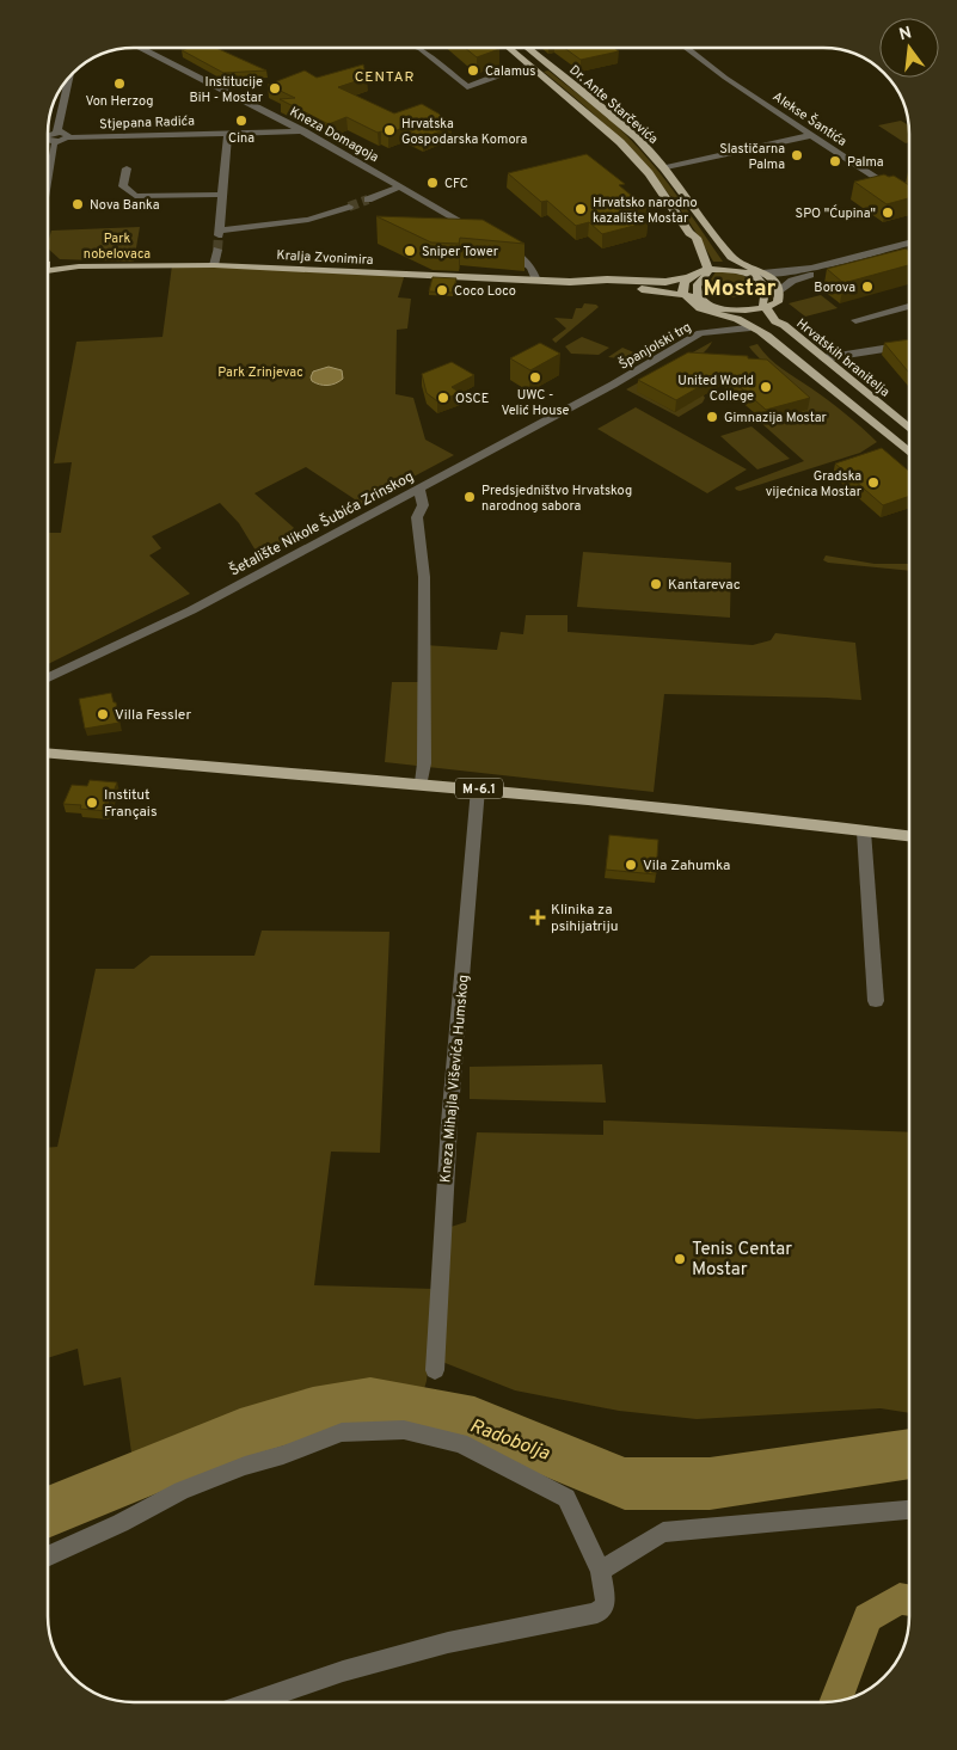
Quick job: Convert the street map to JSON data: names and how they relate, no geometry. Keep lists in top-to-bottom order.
{
  "streets": {
    "main road": [
      "Dr. Ante Starčevića",
      "Kralja Zvonimira",
      "Hrvatskih branitelja",
      "M-6.1"
    ],
    "street": [
      "Alekse Šantića",
      "Stjepana Radića",
      "Kneza Domagoja",
      "Španjolski trg",
      "Šetalište Nikole Šubića Zrinskog",
      "Kneza Mihajla Viševića Humskog"
    ]
  },
  "crossings": [
    ["Dr. Ante Starčevića", "Kralja Zvonimira"],
    ["Dr. Ante Starčevića", "Hrvatskih branitelja"],
    ["Stjepana Radića", "Kneza Domagoja"],
    ["Španjolski trg", "Šetalište Nikole Šubića Zrinskog"],
    ["M-6.1", "Kneza Mihajla Viševića Humskog"]
  ],
  "districts": ["CENTAR", "Mostar"],
  "water": ["Radobolja"],
  "parks": ["Park nobelovaca", "Park Zrinjevac"],
  "places": {
    "other": [
      "Calamus",
      "Von Herzog",
      "Institucije BiH - Mostar",
      "Cina",
      "Hrvatska Gospodarska Komora",
      "Slastičarna Palma",
      "Palma",
      "CFC",
      "Nova Banka",
      "Hrvatsko narodno kazalište Mostar",
      "SPO \"Ćupina\"",
      "Sniper Tower",
      "Borova",
      "Coco Loco",
      "UWC - Velić House",
      "United World College",
      "OSCE",
      "Gimnazija Mostar",
      "Gradska vijećnica Mostar",
      "Predsjedništvo Hrvatskog narodnog sabora",
      "Kantarevac",
      "Villa Fessler",
      "Institut Français",
      "Vila Zahumka",
      "Tenis Centar Mostar"
    ],
    "health": ["Klinika za psihijatriju"]
  },
  "north": "top"
}
